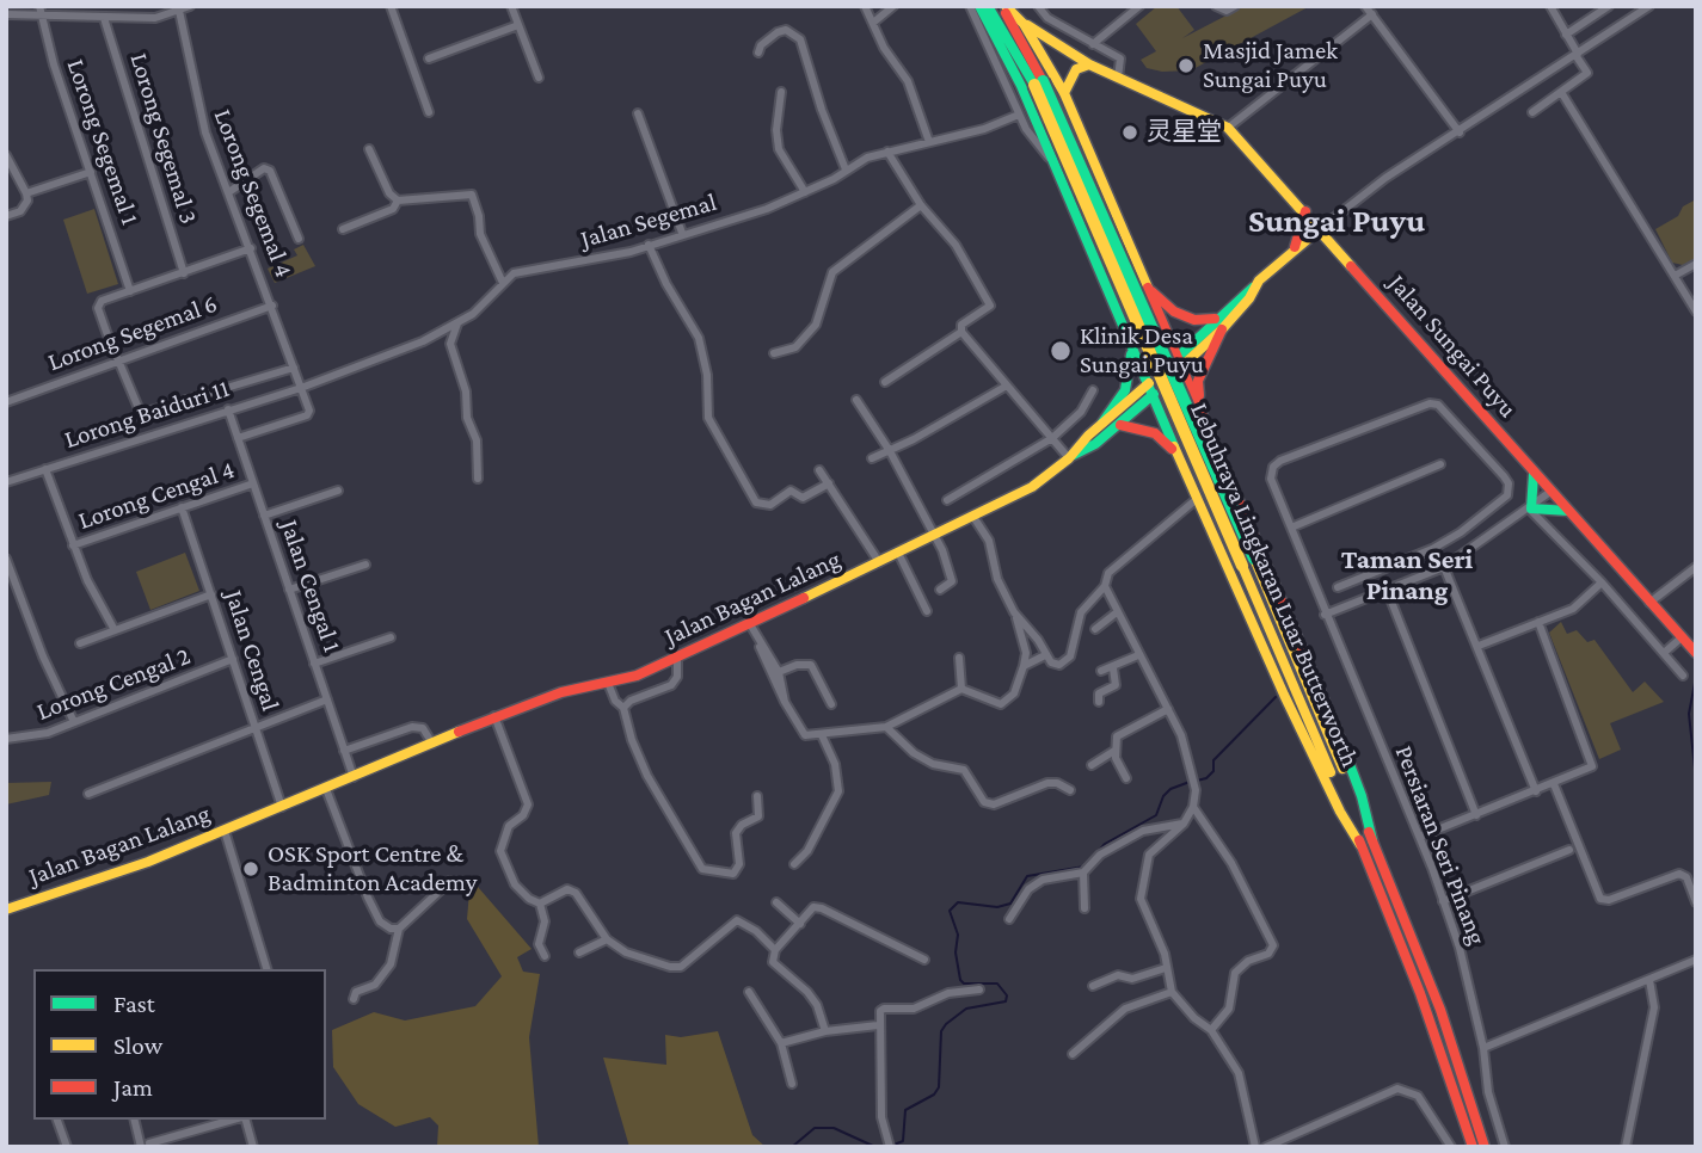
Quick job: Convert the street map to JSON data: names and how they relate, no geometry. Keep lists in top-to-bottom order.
{
  "streets": {
    "main road": ["Jalan Sungai Puyu", "Lebuhraya Lingkaran Luar Butterworth", "Jalan Bagan Lalang"],
    "street": [
      "Lorong Segemal 3",
      "Lorong Segemal 1",
      "Lorong Segemal 4",
      "Jalan Segemal",
      "Lorong Segemal 6",
      "Lorong Baiduri 11",
      "Lorong Cengal 4",
      "Jalan Cengal 1",
      "Jalan Cengal",
      "Lorong Cengal 2",
      "Persiaran Seri Pinang"
    ]
  },
  "crossings": [
    ["Lorong Segemal 4", "Jalan Segemal"],
    ["Lorong Segemal 4", "Lorong Segemal 6"],
    ["Lorong Segemal 4", "Lorong Baiduri 11"],
    ["Jalan Segemal", "Lorong Baiduri 11"],
    ["Jalan Sungai Puyu", "Jalan Bagan Lalang"],
    ["Lorong Baiduri 11", "Jalan Cengal 1"],
    ["Lorong Cengal 4", "Jalan Cengal 1"],
    ["Lorong Cengal 4", "Jalan Cengal"],
    ["Jalan Cengal 1", "Jalan Bagan Lalang"],
    ["Jalan Bagan Lalang", "Jalan Cengal"],
    ["Jalan Cengal", "Lorong Cengal 2"]
  ],
  "districts": ["Sungai Puyu", "Taman Seri Pinang"],
  "places": [
    "Masjid Jamek Sungai Puyu",
    "灵星堂",
    "Klinik Desa Sungai Puyu",
    "OSK Sport Centre & Badminton Academy"
  ],
  "legend": ["Fast", "Slow", "Jam"]
}
